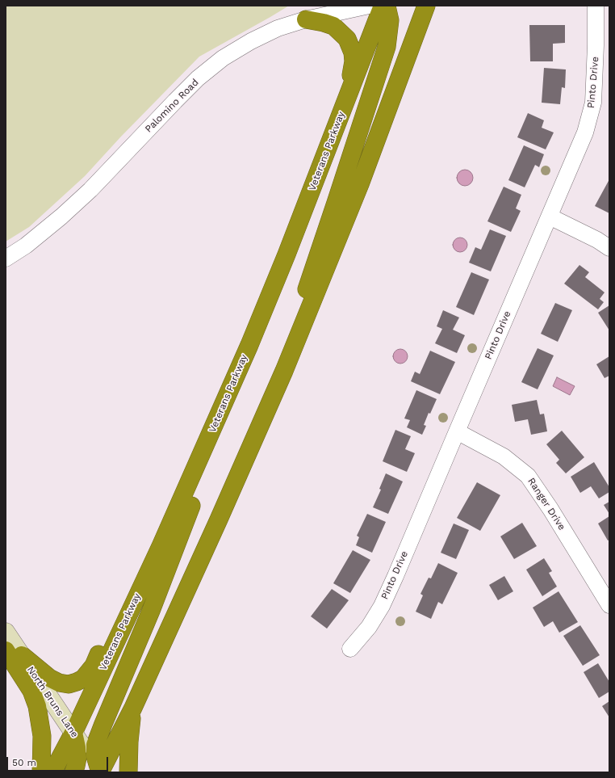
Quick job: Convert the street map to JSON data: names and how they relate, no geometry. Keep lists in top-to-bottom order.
{
  "streets": {
    "highway": ["Veterans Parkway"],
    "main road": ["North Bruns Lane"],
    "street": ["Pinto Drive", "Palomino Road", "Ranger Drive"]
  },
  "crossings": [
    ["Pinto Drive", "Ranger Drive"],
    ["Veterans Parkway", "North Bruns Lane"]
  ],
  "scale_bar": "50 m"
}
